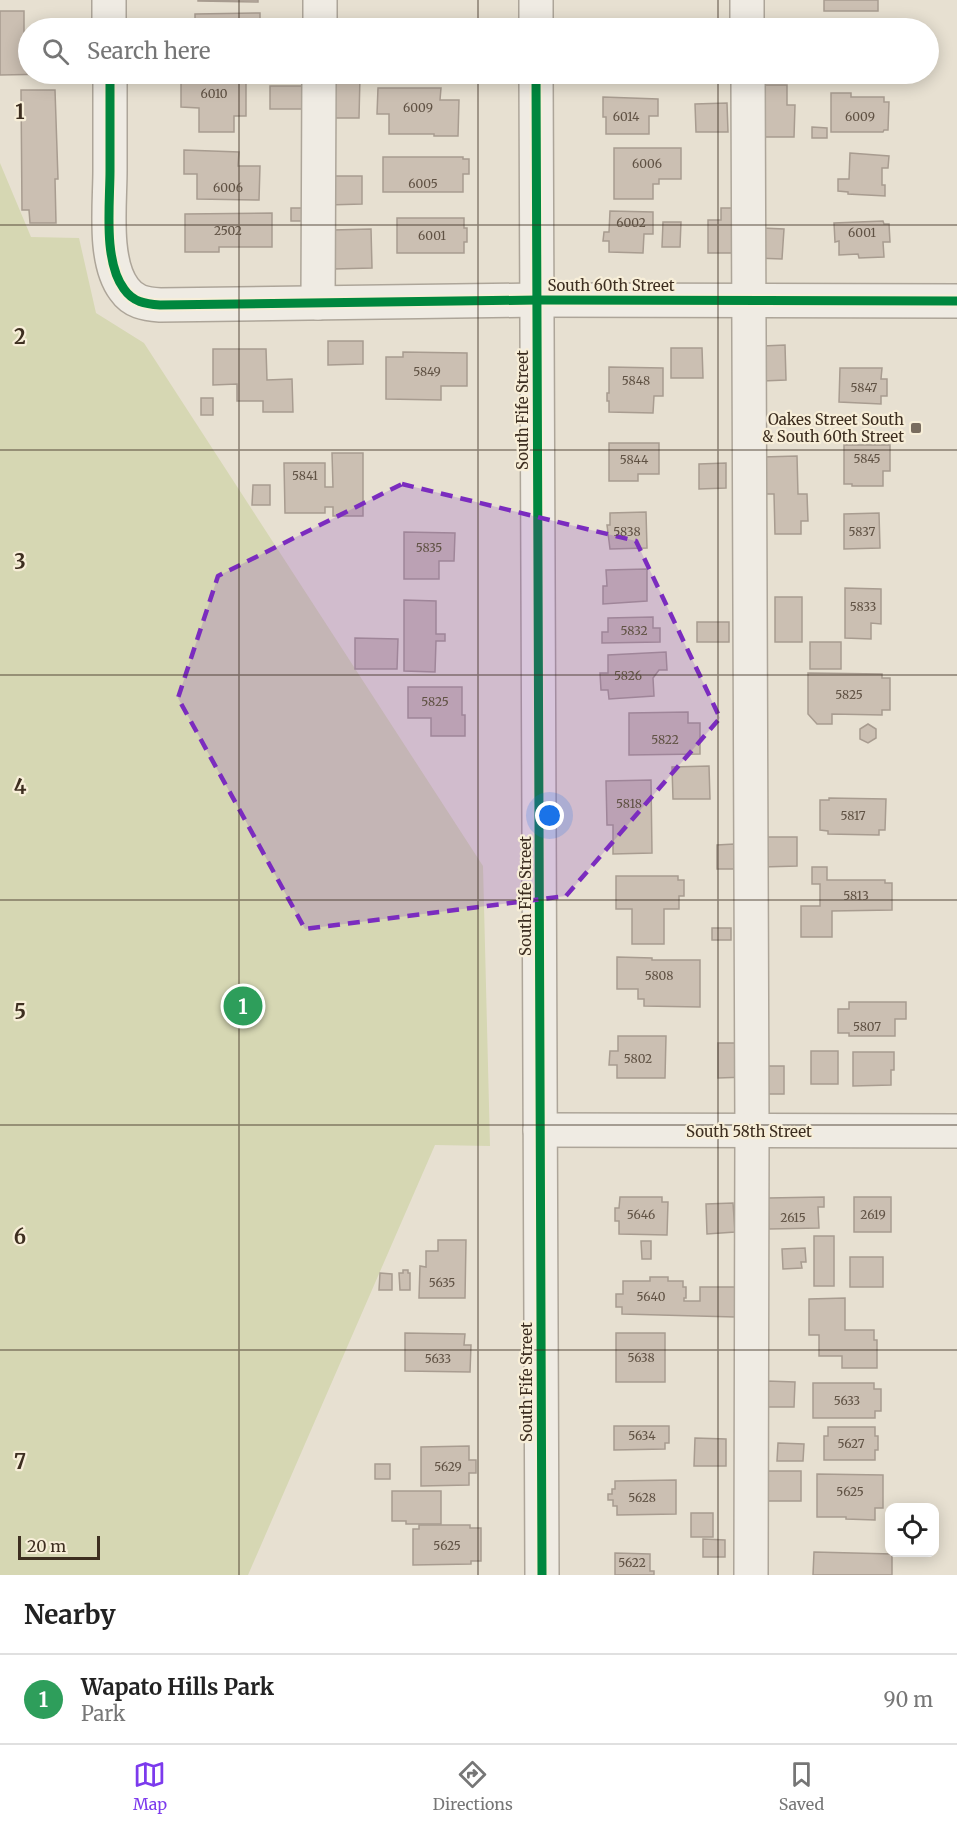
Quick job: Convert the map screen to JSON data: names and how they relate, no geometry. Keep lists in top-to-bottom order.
{
  "streets": {
    "street": ["South 60th Street", "South Fife Street", "South 58th Street"]
  },
  "crossings": [
    ["South 60th Street", "South Fife Street"],
    ["South Fife Street", "South 58th Street"]
  ],
  "places": {
    "transit": ["Oakes Street South & South 60th Street"]
  },
  "house_numbers": [
    "6010",
    "6009",
    "6014",
    "6009",
    "6006",
    "6005",
    "6006",
    "6002",
    "2502",
    "6001",
    "6001",
    "5849",
    "5848",
    "5847",
    "5845",
    "5844",
    "5841",
    "5838",
    "5837",
    "5835",
    "5833",
    "5832",
    "5826",
    "5825",
    "5825",
    "5822",
    "5818",
    "5817",
    "5813",
    "5808",
    "5807",
    "5802",
    "5646",
    "2619",
    "2615",
    "5635",
    "5640",
    "5638",
    "5633",
    "5633",
    "5634",
    "5627",
    "5629",
    "5625",
    "5628",
    "5625",
    "5622"
  ],
  "scale_bar": "20 m",
  "page": {
    "search": "Search here",
    "pins": "1",
    "scale": "20 m",
    "heading": "Nearby",
    "list": [
      {
        "mark": "1",
        "name": "Wapato Hills Park",
        "note": "Park",
        "value": "90 m"
      }
    ],
    "nav": ["Map", "Directions", "Saved"]
  },
  "grid": {
    "rows": [
      "1",
      "2",
      "3",
      "4",
      "5",
      "6",
      "7"
    ]
  }
}
